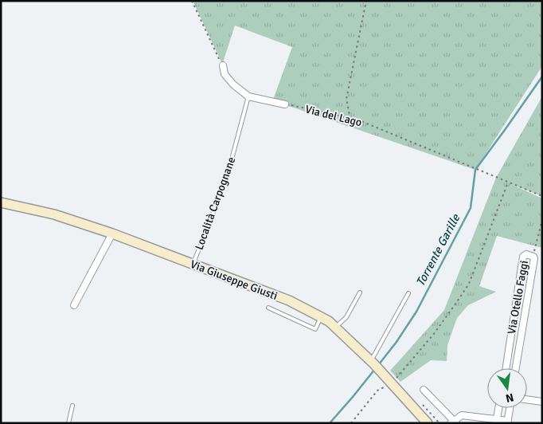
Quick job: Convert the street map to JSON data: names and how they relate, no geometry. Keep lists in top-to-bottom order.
{
  "streets": {
    "street": ["Via Giuseppe Giusti", "Via Otello Faggi"],
    "lane": ["Località Carpognane"],
    "path": ["Via del Lago"]
  },
  "crossings": [
    ["Località Carpognane", "Via Giuseppe Giusti"]
  ],
  "water": ["Torrente Garille"],
  "north": "bottom"
}
